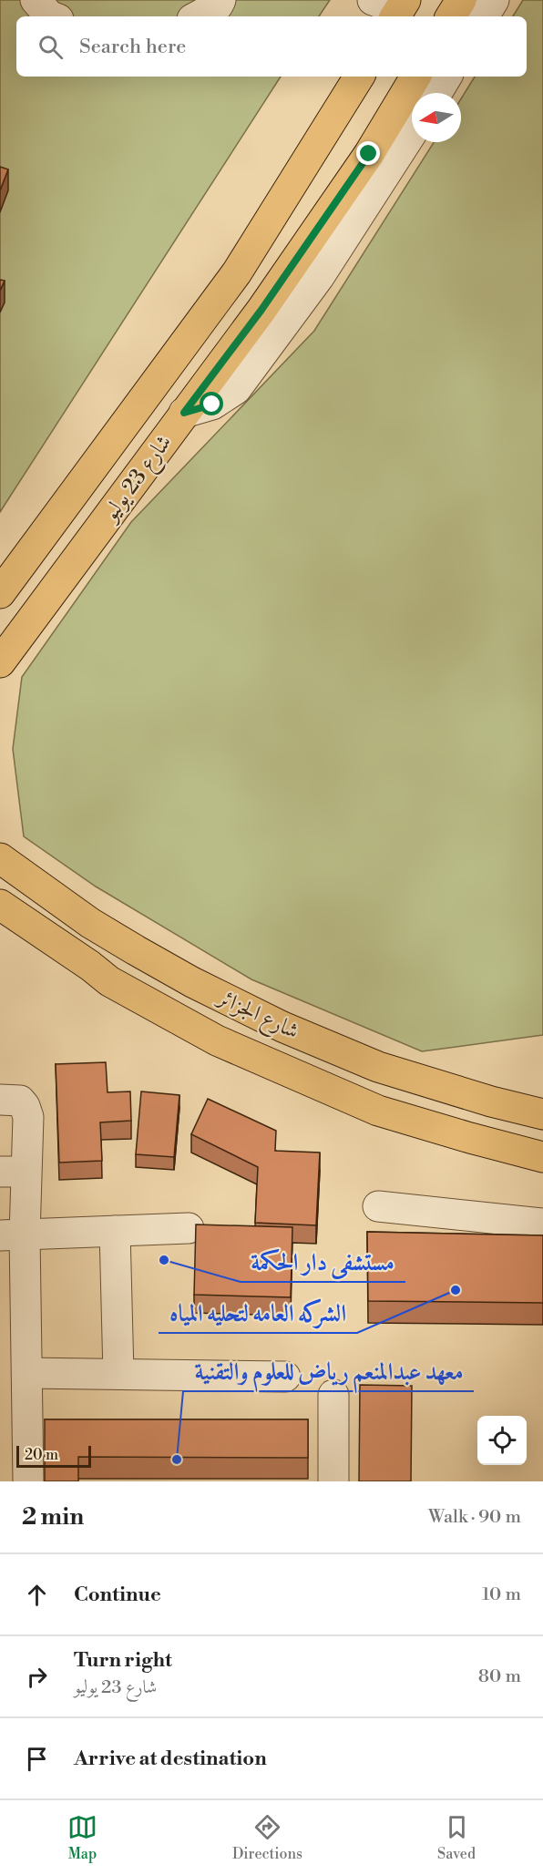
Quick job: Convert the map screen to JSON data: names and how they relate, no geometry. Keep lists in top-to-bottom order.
{
  "streets": {
    "main road": ["شارع 23 يوليو", "شارع الجزائر"]
  },
  "places": ["مستشفى دار الحكمة", "الشركه العامه لتحليه المياه", "معهد عبدالمنعم رياض للعلوم والتقنية"],
  "scale_bar": "20 m",
  "north": "left",
  "page": {
    "search": "Search here",
    "scale": "20 m",
    "heading": ["2 min", "Walk · 90 m"],
    "list": [
      ["Continue", "10 m"],
      ["Turn right", "شارع 23 يوليو", "80 m"],
      "Arrive at destination"
    ],
    "nav": ["Map", "Directions", "Saved"]
  }
}
